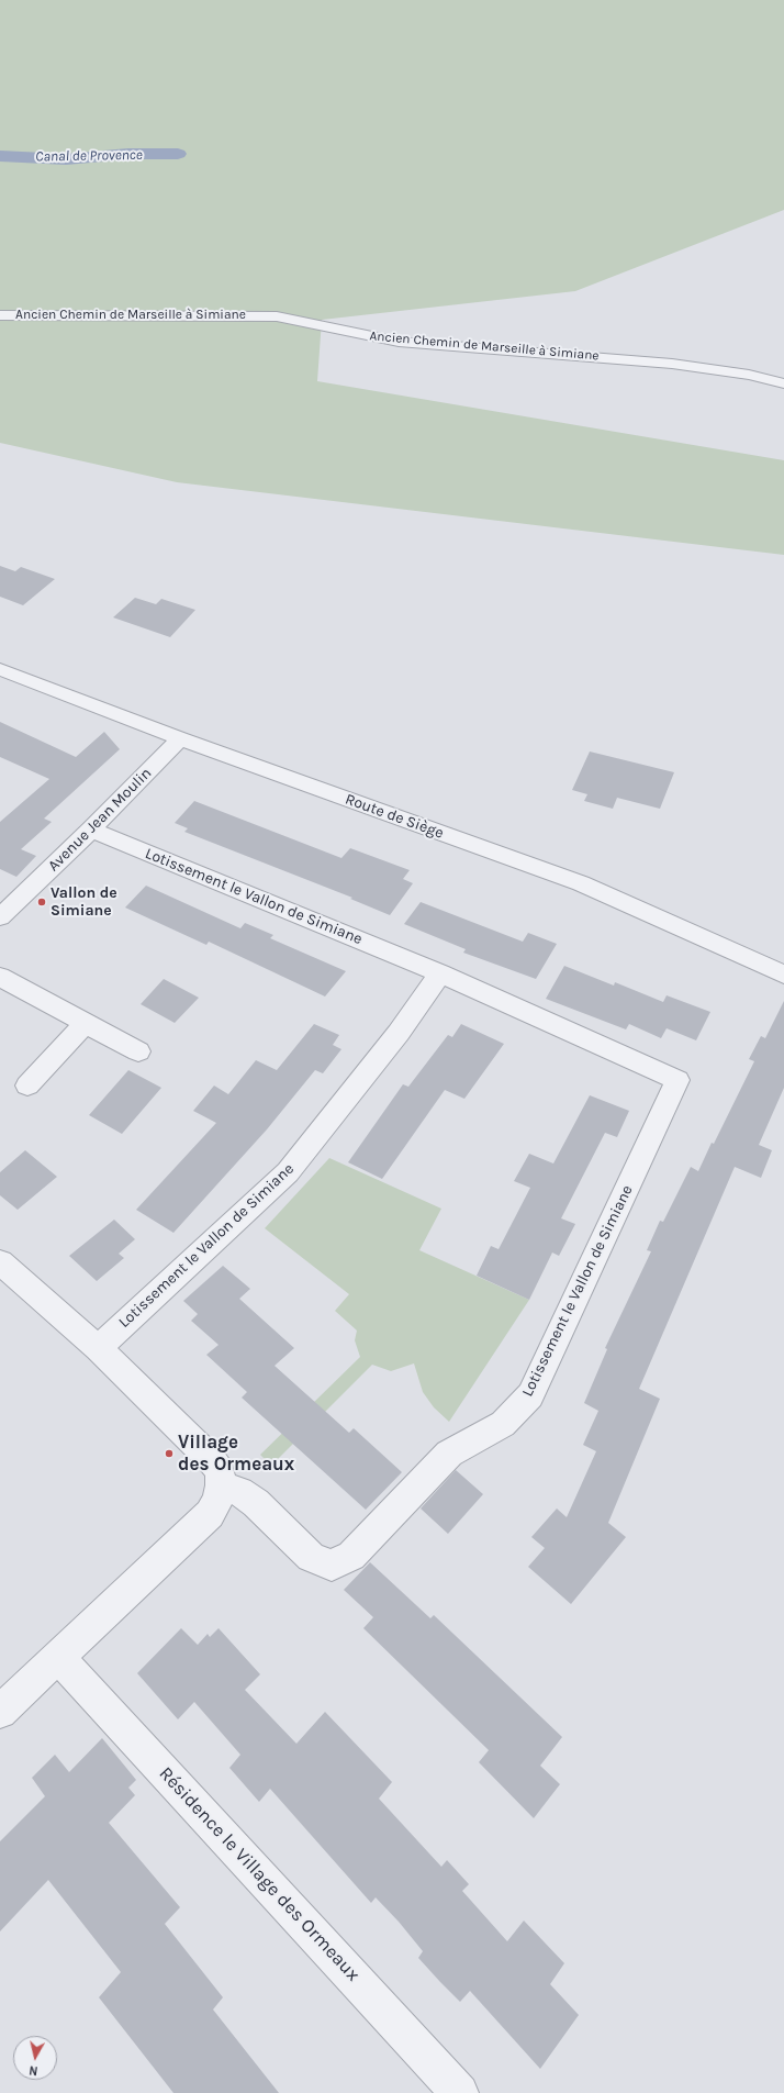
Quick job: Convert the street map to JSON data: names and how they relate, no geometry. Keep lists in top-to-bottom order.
{
  "streets": {
    "street": [
      "Ancien Chemin de Marseille à Simiane",
      "Route de Siège",
      "Avenue Jean Moulin",
      "Lotissement le Vallon de Simiane",
      "Résidence le Village des Ormeaux"
    ]
  },
  "crossings": [
    ["Route de Siège", "Avenue Jean Moulin"],
    ["Avenue Jean Moulin", "Lotissement le Vallon de Simiane"]
  ],
  "water": ["Canal de Provence"],
  "places": ["Vallon de Simiane", "Village des Ormeaux"],
  "north": "bottom"
}
